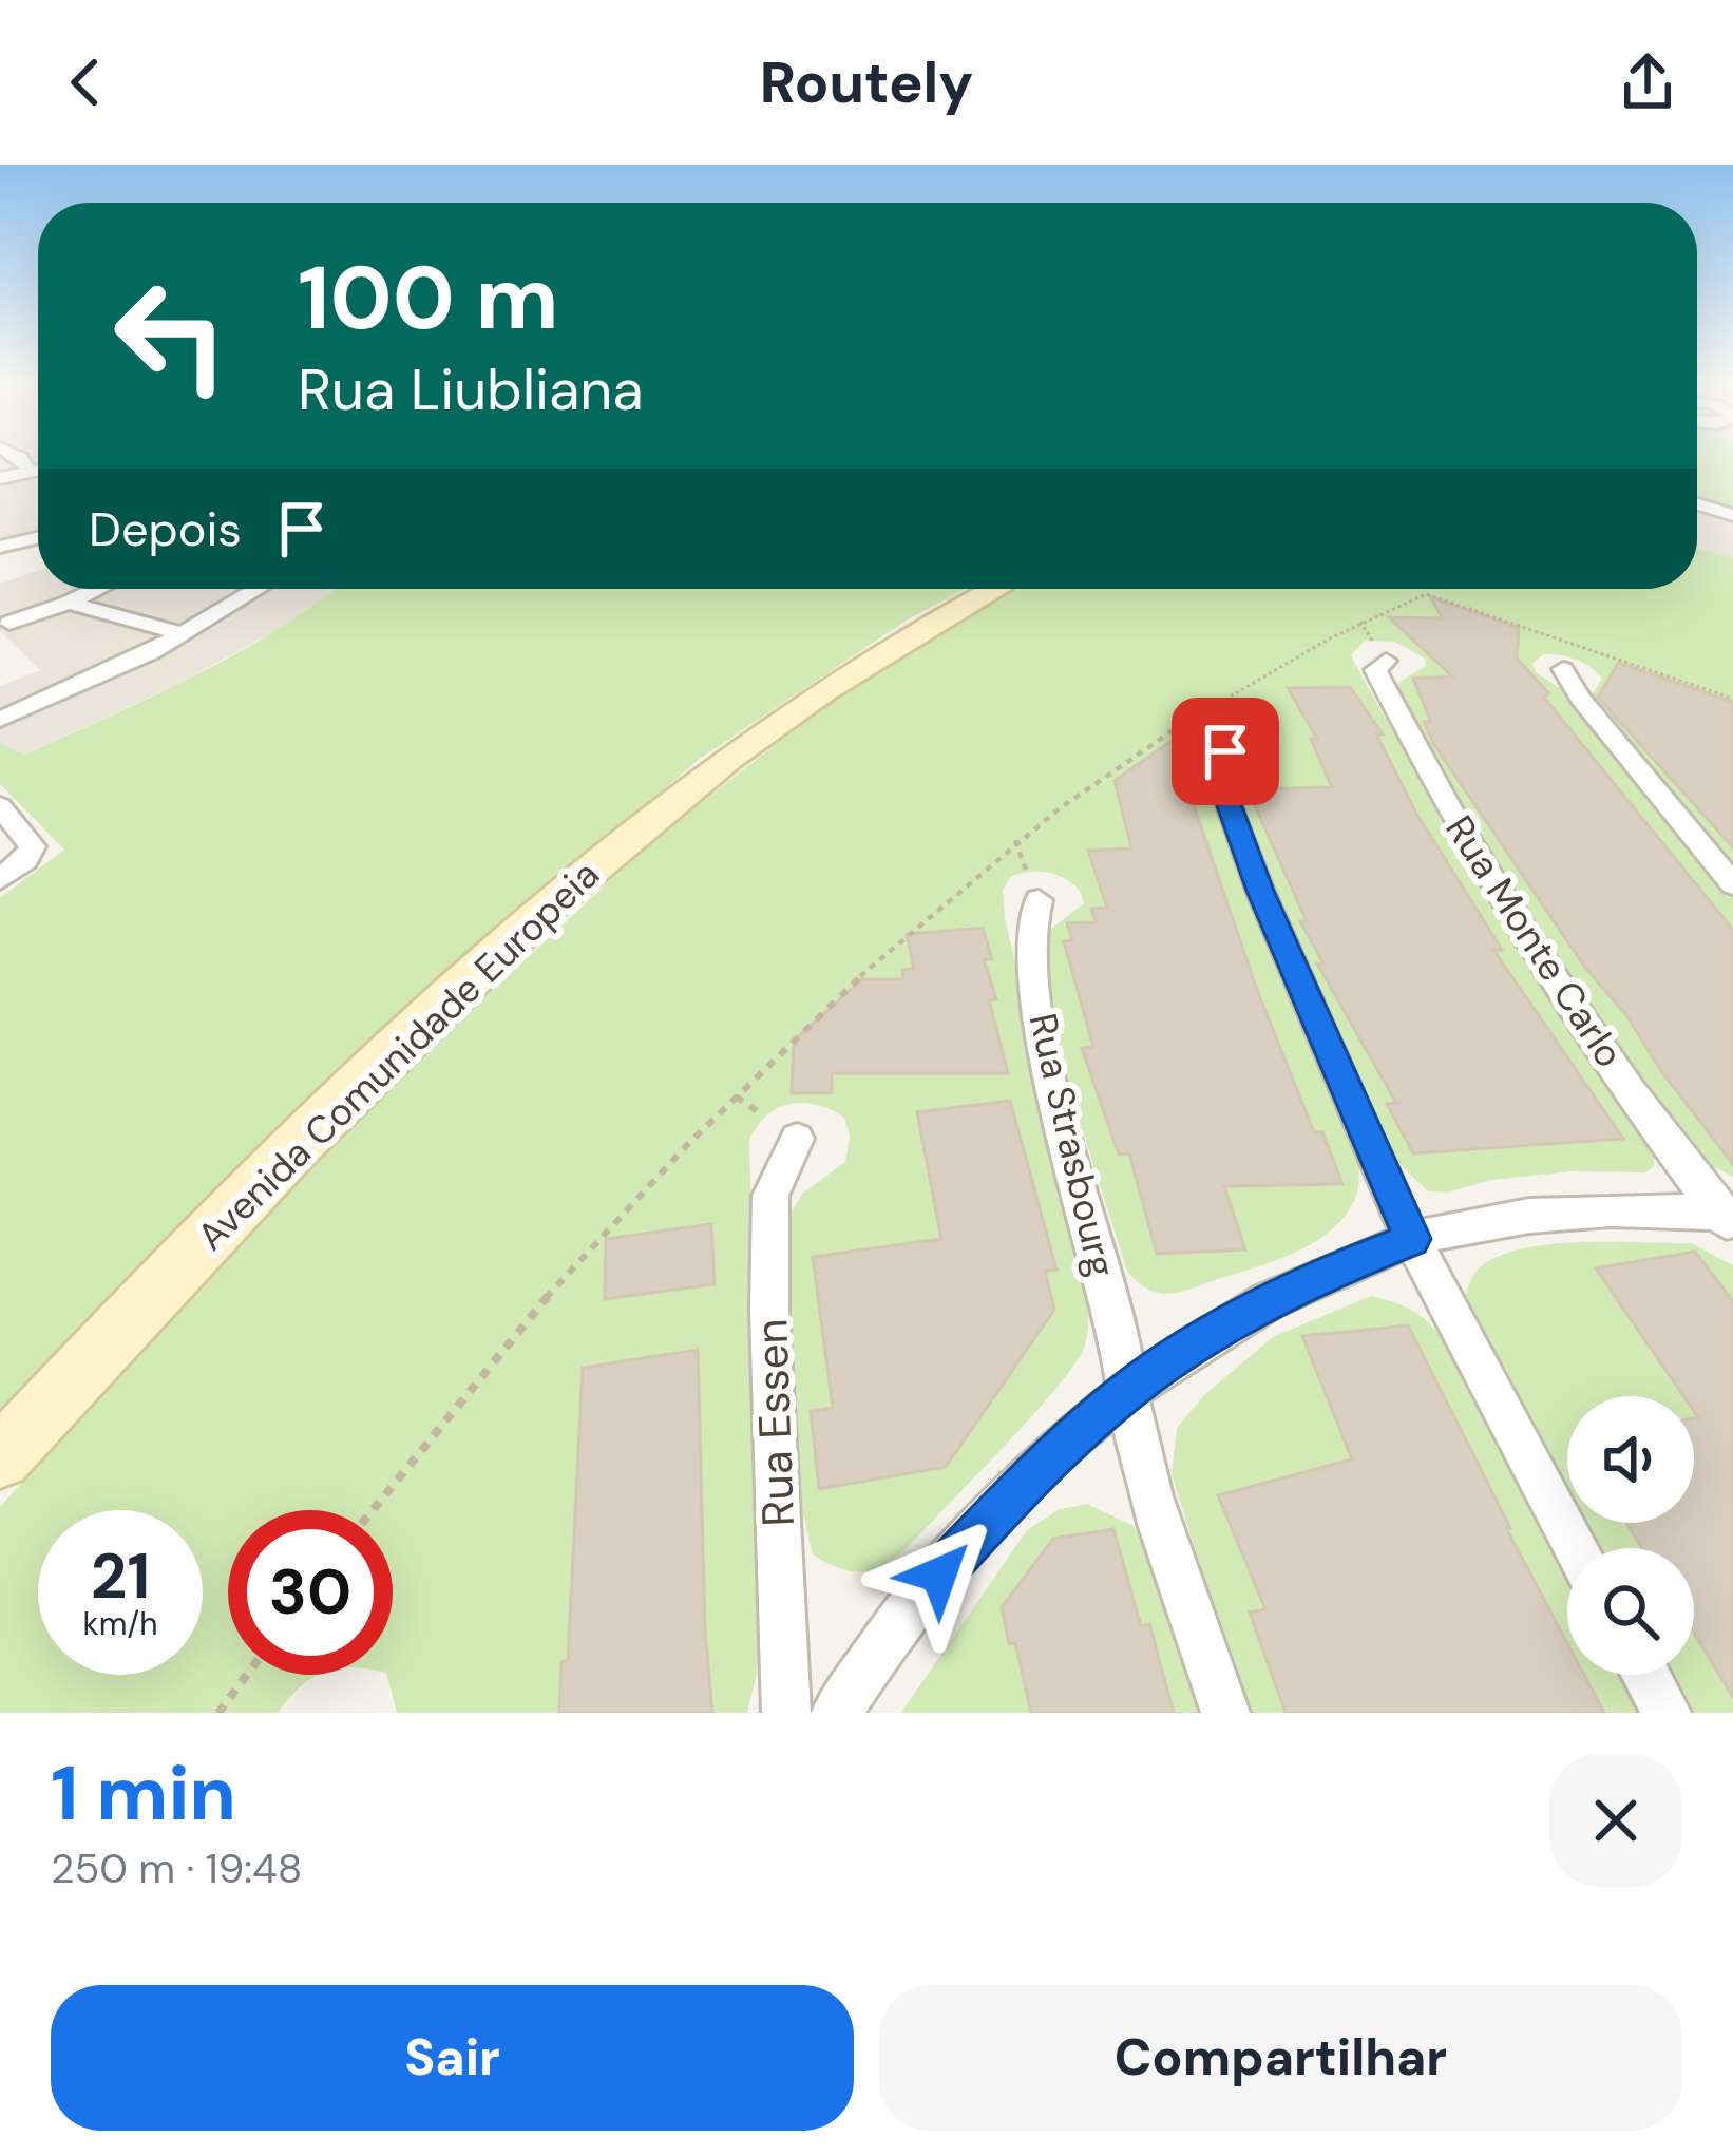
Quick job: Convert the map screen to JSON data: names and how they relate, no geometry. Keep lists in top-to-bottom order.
{
  "streets": {
    "street": [
      "Rua Monte Carlo",
      "Avenida Comunidade Europeia",
      "Rua Strasbourg",
      "Rua Essen"
    ]
  },
  "page": {
    "header": "Routely",
    "turn": ["100 m", "Rua Liubliana"],
    "then": "Depois",
    "speed": "21 km/h",
    "limit": "30",
    "heading": ["1 min", "250 m · 19:48"],
    "buttons": ["Sair", "Compartilhar"]
  }
}
